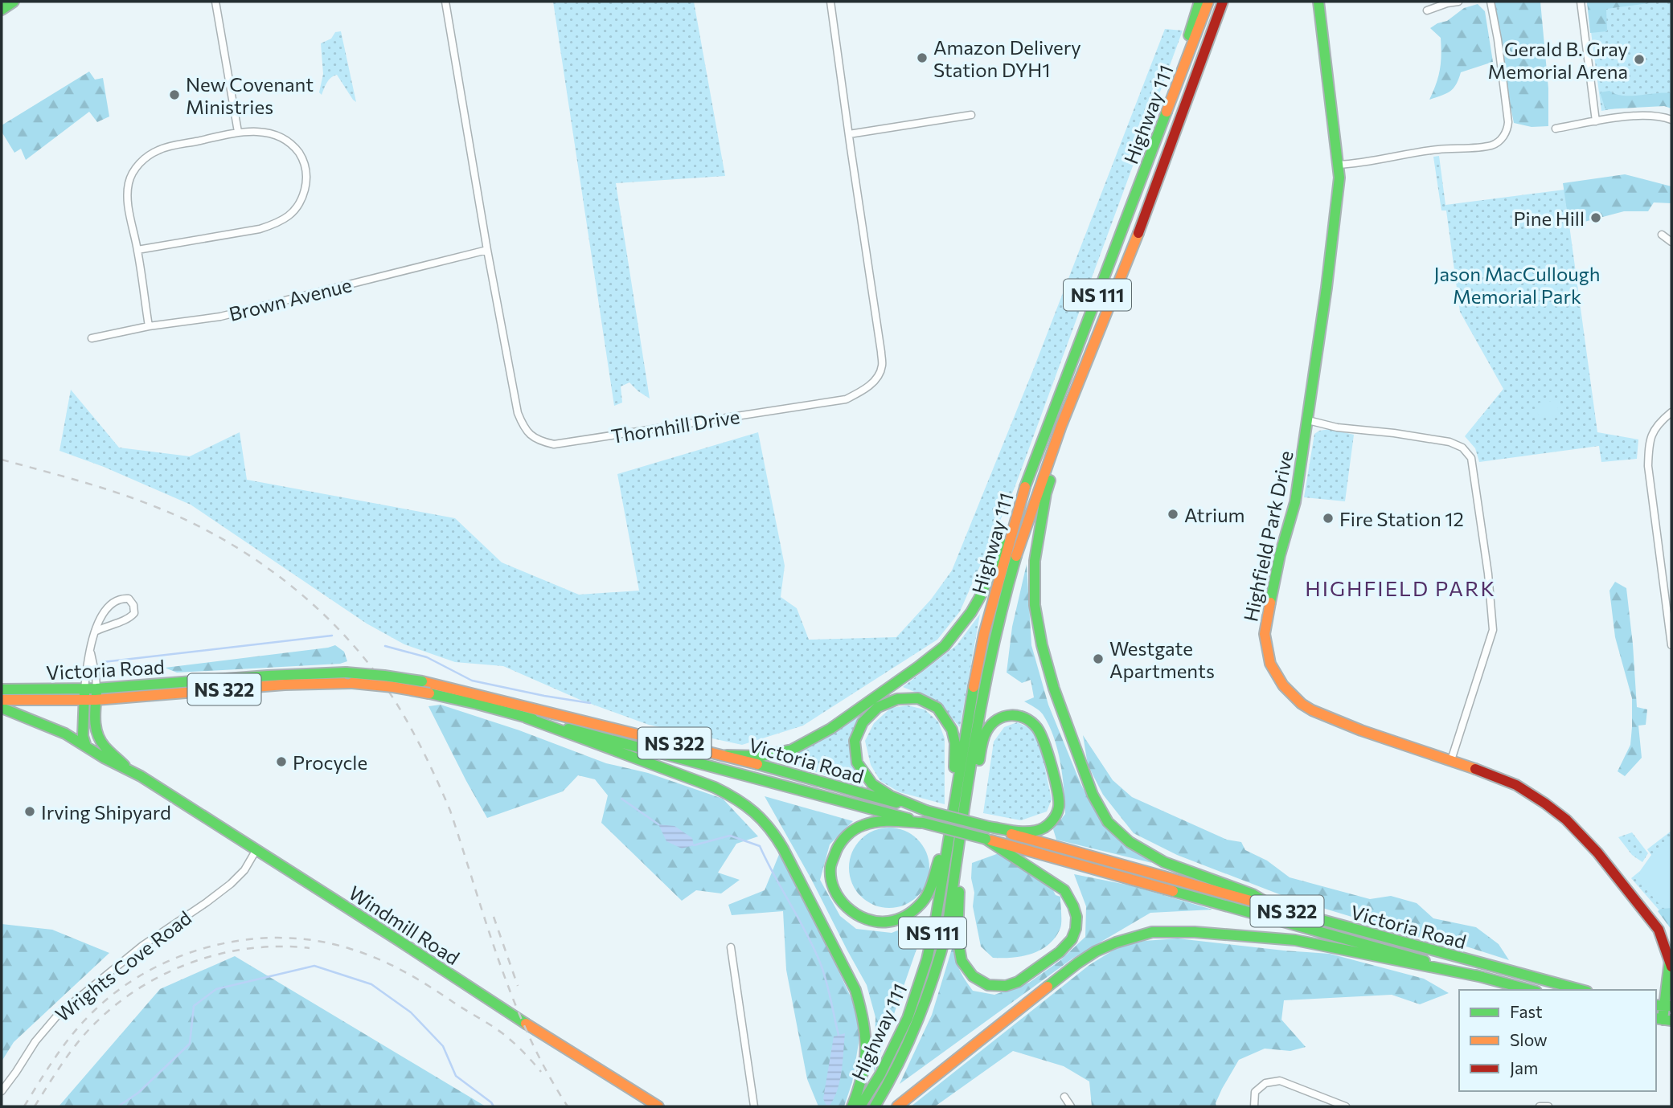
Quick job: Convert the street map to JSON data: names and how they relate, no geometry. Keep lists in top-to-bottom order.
{
  "streets": {
    "main road": [
      "Highway 111",
      "NS 111",
      "Highfield Park Drive",
      "Victoria Road",
      "NS 322",
      "Windmill Road"
    ],
    "street": ["Brown Avenue", "Thornhill Drive", "Wrights Cove Road"]
  },
  "crossings": [
    ["Brown Avenue", "Thornhill Drive"],
    ["Victoria Road", "Windmill Road"],
    ["Windmill Road", "Wrights Cove Road"]
  ],
  "districts": ["HIGHFIELD PARK"],
  "parks": ["Jason MacCullough Memorial Park"],
  "places": [
    "Amazon Delivery Station DYH1",
    "Gerald B. Gray Memorial Arena",
    "New Covenant Ministries",
    "Pine Hill",
    "Atrium",
    "Fire Station 12",
    "Westgate Apartments",
    "Procycle",
    "Irving Shipyard"
  ],
  "legend": ["Fast", "Slow", "Jam"]
}
